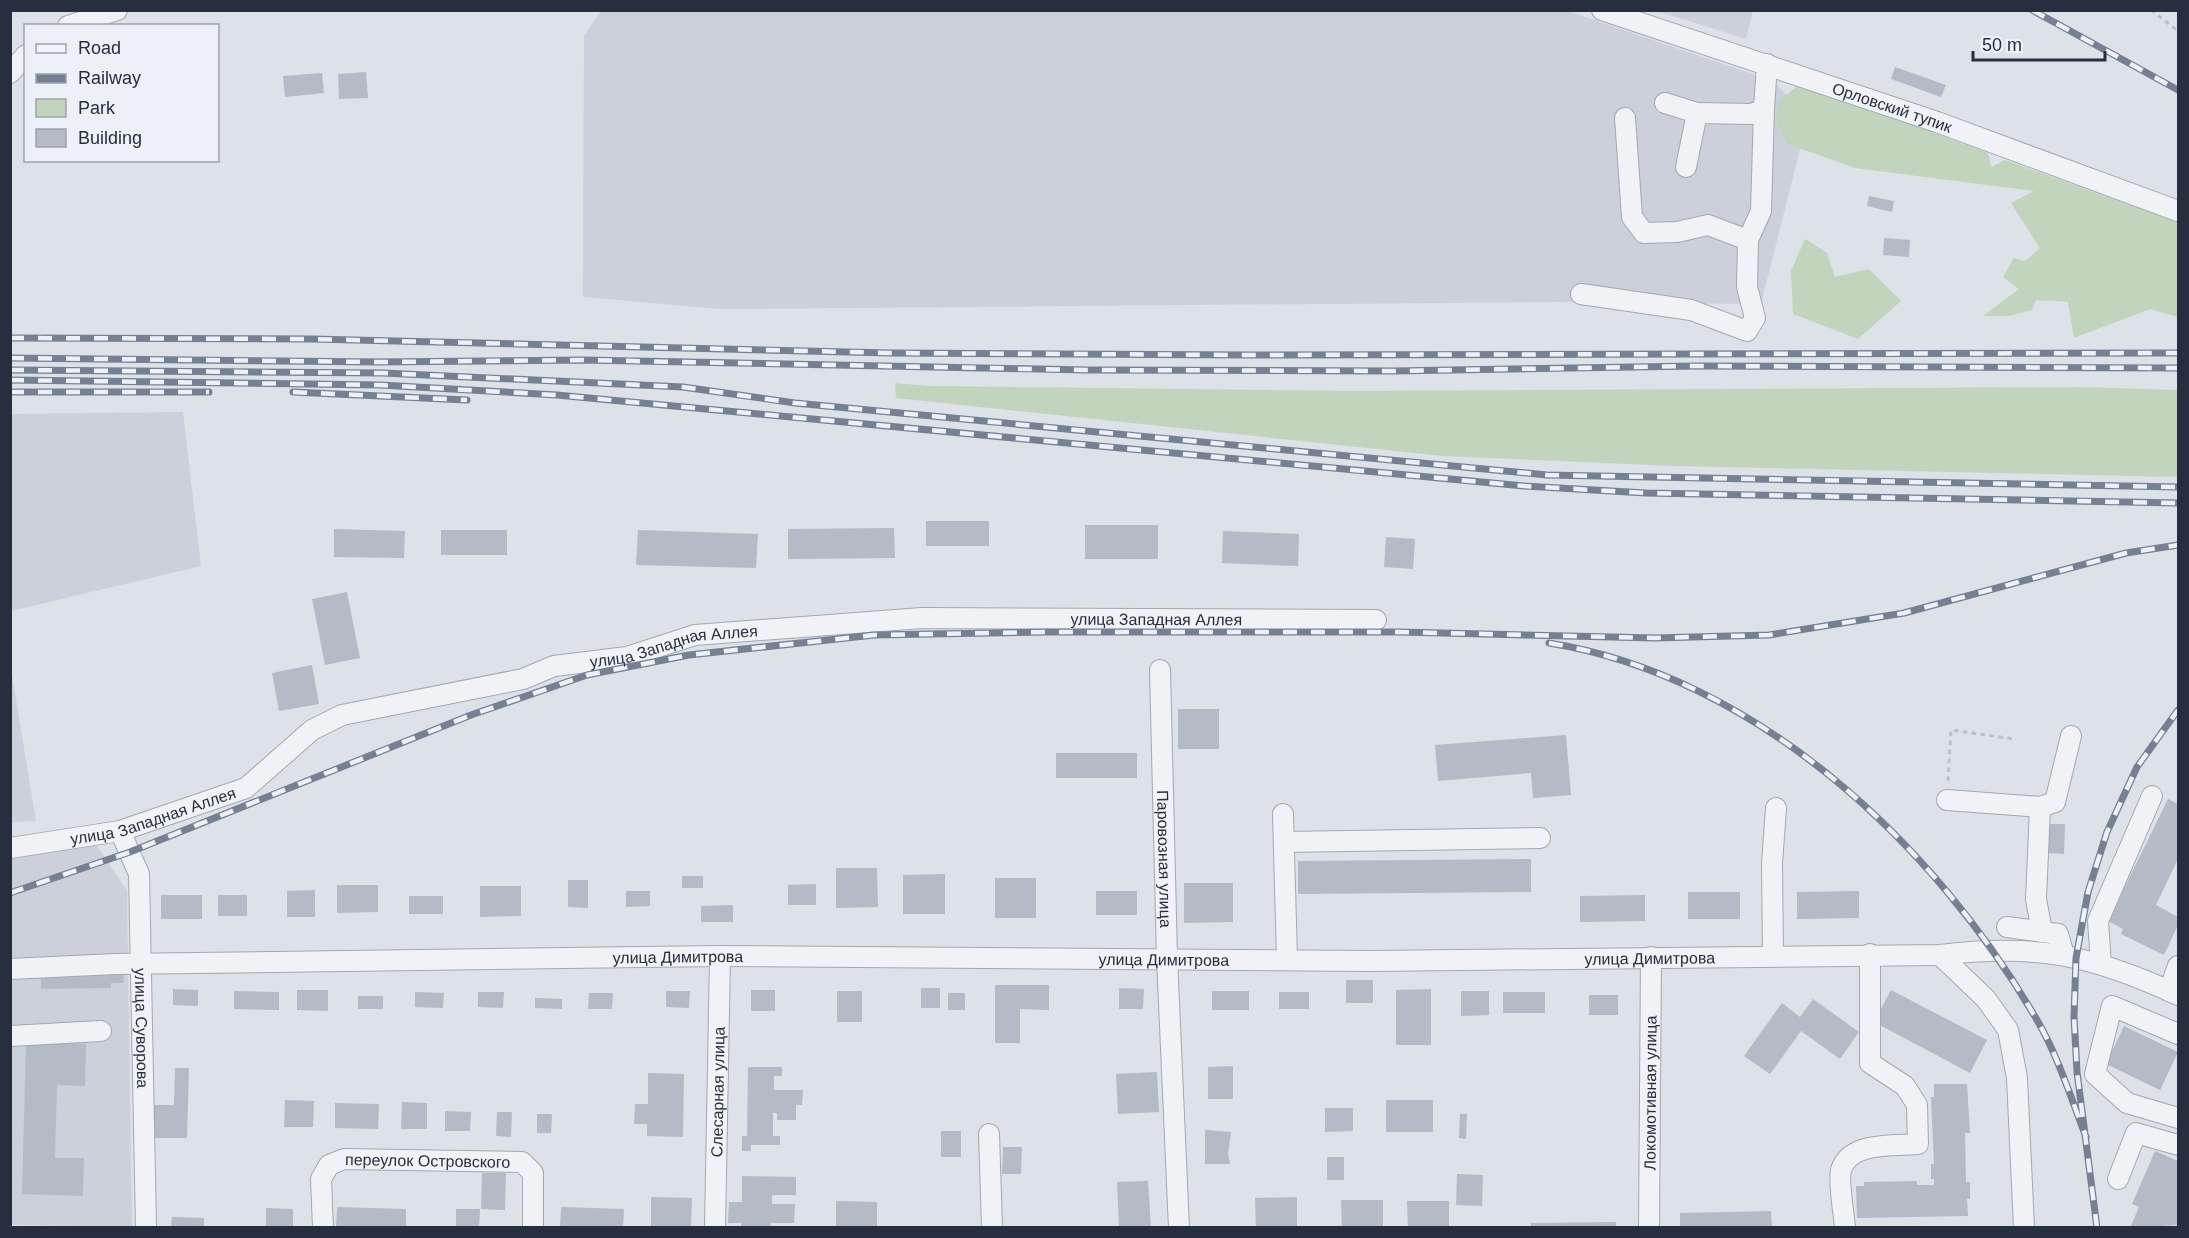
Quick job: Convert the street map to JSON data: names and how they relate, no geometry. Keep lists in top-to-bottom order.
{
  "streets": {
    "street": [
      "Орловский тупик",
      "улица Западная Аллея",
      "Паровозная улица",
      "улица Димитрова",
      "улица Суворова",
      "Слесарная улица",
      "Локомотивная улица",
      "переулок Островского"
    ]
  },
  "crossings": [
    ["улица Западная Аллея", "улица Суворова"],
    ["Паровозная улица", "улица Димитрова"],
    ["улица Димитрова", "улица Суворова"],
    ["улица Димитрова", "Слесарная улица"],
    ["улица Димитрова", "Локомотивная улица"]
  ],
  "legend": [
    "Road",
    "Railway",
    "Park",
    "Building"
  ],
  "scale_bar": "50 m"
}
